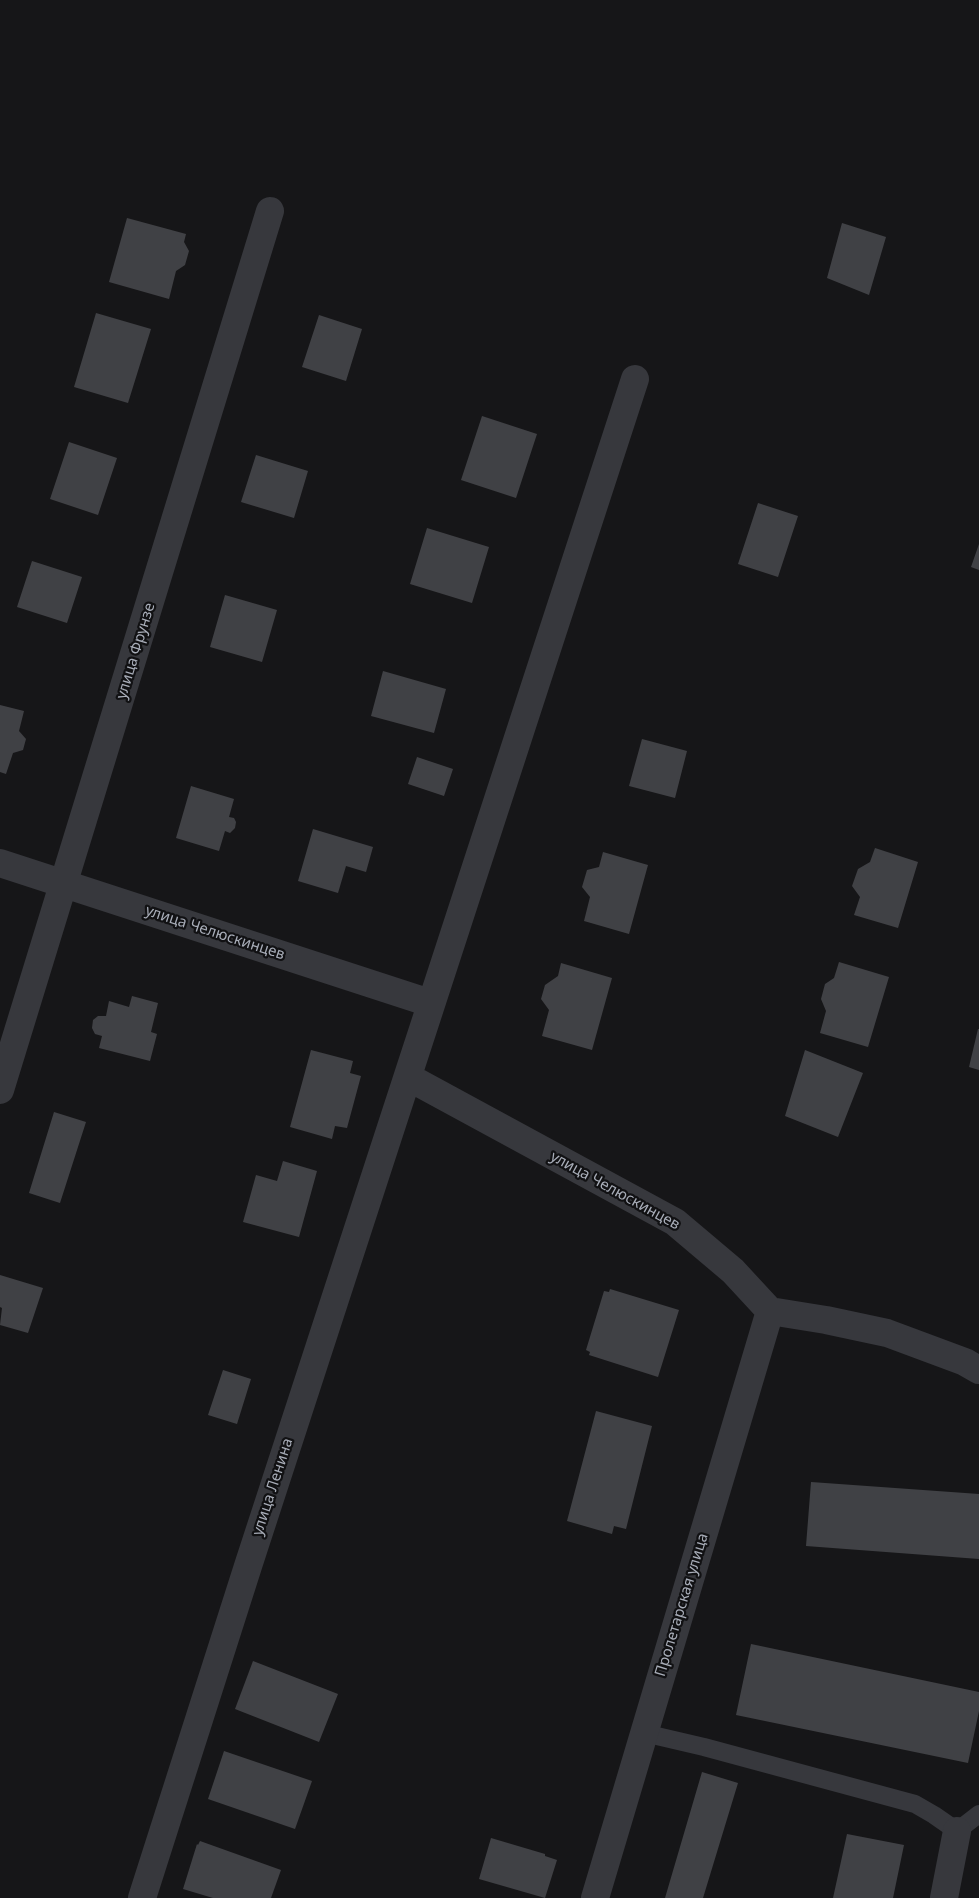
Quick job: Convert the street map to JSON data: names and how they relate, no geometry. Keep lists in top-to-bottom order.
{
  "streets": {
    "street": [
      "улица Фрунзе",
      "улица Челюскинцев",
      "улица Ленина",
      "Пролетарская улица"
    ]
  },
  "crossings": [
    ["улица Фрунзе", "улица Челюскинцев"],
    ["улица Челюскинцев", "улица Ленина"],
    ["улица Челюскинцев", "Пролетарская улица"]
  ]
}
